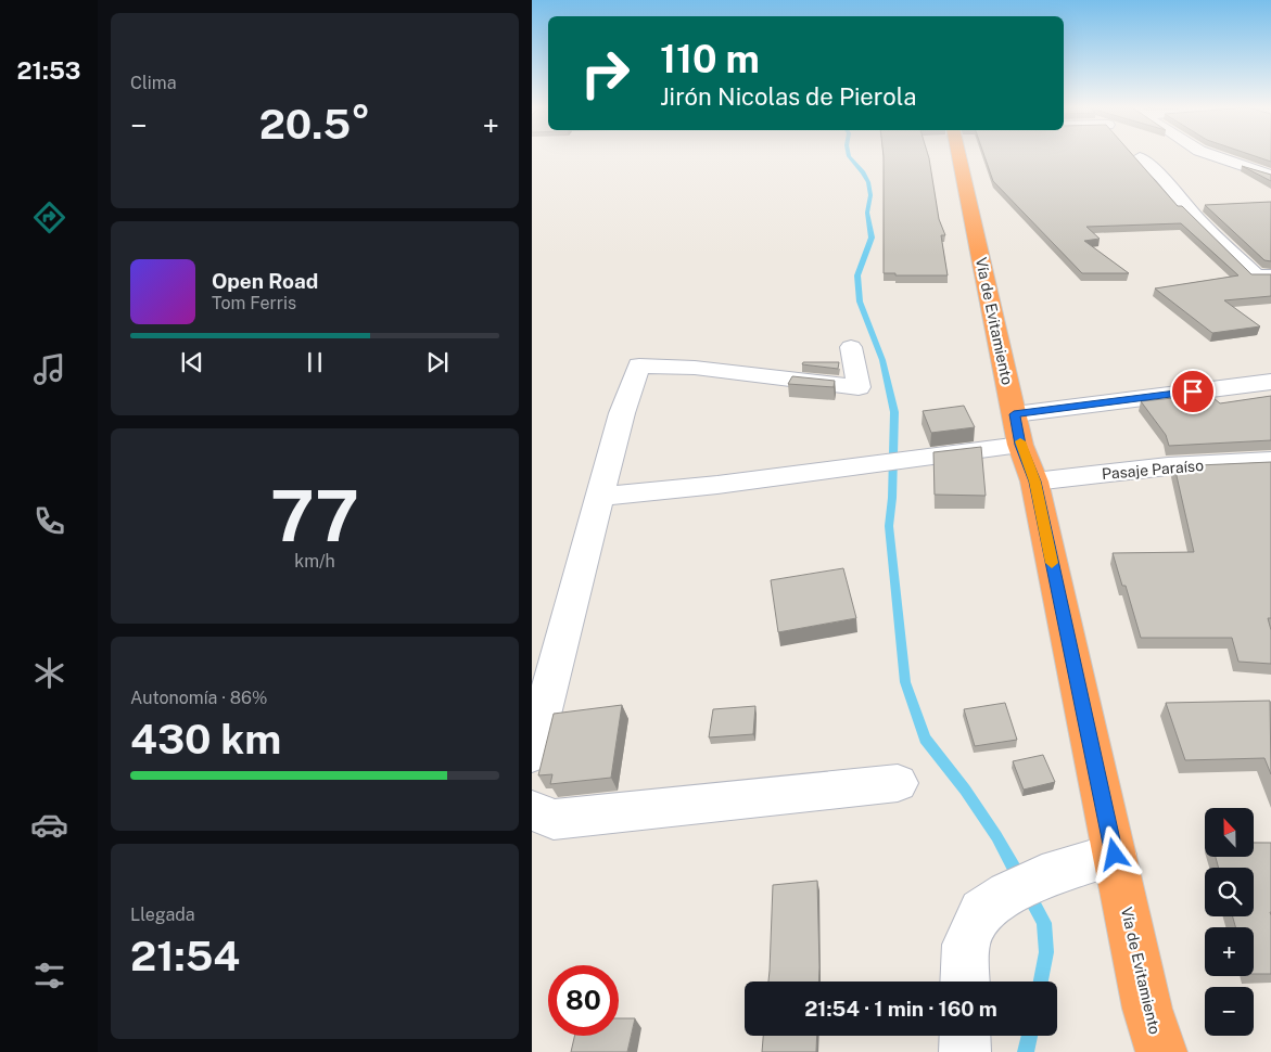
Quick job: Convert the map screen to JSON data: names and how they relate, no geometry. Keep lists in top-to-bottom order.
{
  "streets": {
    "highway": ["Vía de Evitamiento"],
    "street": ["Pasaje Paraíso"]
  },
  "crossings": [
    ["Vía de Evitamiento", "Pasaje Paraíso"]
  ],
  "north": "top",
  "page": {
    "tabs": "21:53",
    "tile": [
      "Clima",
      ["77", "km/h"],
      ["Autonomía · 86%", "430 km"],
      ["Llegada", "21:54"]
    ],
    "turn": ["110 m", "Jirón Nicolas de Pierola"],
    "heat": ["−", "20.5°", "+"],
    "song": ["Open Road", "Tom Ferris"],
    "map_buttons": ["+", "−"],
    "limit": "80",
    "trip": "21:54 · 1 min · 160 m"
  }
}
